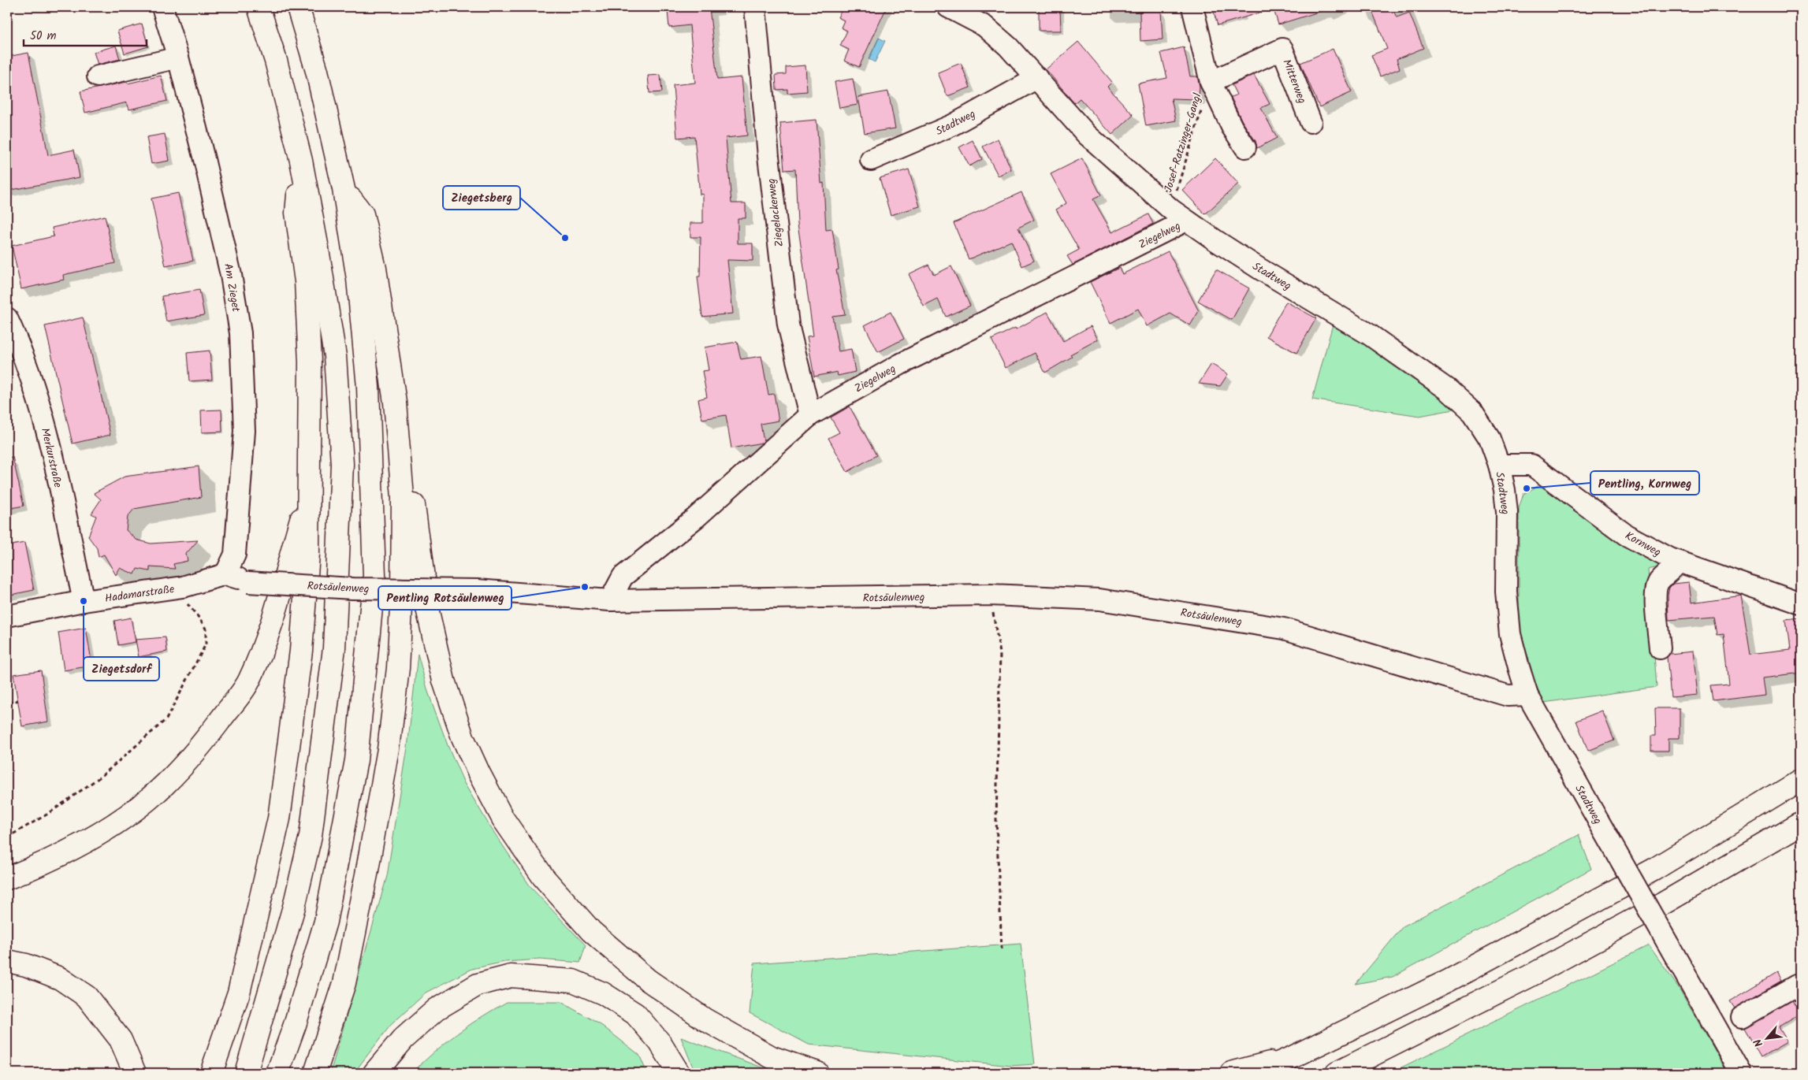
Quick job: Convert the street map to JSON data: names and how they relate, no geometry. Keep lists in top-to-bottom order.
{
  "streets": {
    "street": [
      "Mitterweg",
      "Stadtweg",
      "Ziegelackerweg",
      "Ziegelweg",
      "Am Zieget",
      "Merkurstraße",
      "Kornweg",
      "Rotsäulenweg",
      "Hadamarstraße"
    ],
    "path": ["Josef-Ratzinger-Gangl"]
  },
  "crossings": [
    ["Mitterweg", "Josef-Ratzinger-Gangl"],
    ["Stadtweg", "Josef-Ratzinger-Gangl"],
    ["Stadtweg", "Ziegelweg"],
    ["Stadtweg", "Kornweg"],
    ["Stadtweg", "Rotsäulenweg"],
    ["Josef-Ratzinger-Gangl", "Ziegelweg"],
    ["Ziegelackerweg", "Ziegelweg"],
    ["Ziegelweg", "Rotsäulenweg"],
    ["Am Zieget", "Rotsäulenweg"],
    ["Am Zieget", "Hadamarstraße"],
    ["Merkurstraße", "Hadamarstraße"],
    ["Rotsäulenweg", "Hadamarstraße"]
  ],
  "places": [
    "Ziegetsberg",
    "Pentling, Kornweg",
    "Pentling Rotsäulenweg",
    "Ziegetsdorf"
  ],
  "scale_bar": "50 m",
  "north": "bottom left"
}
